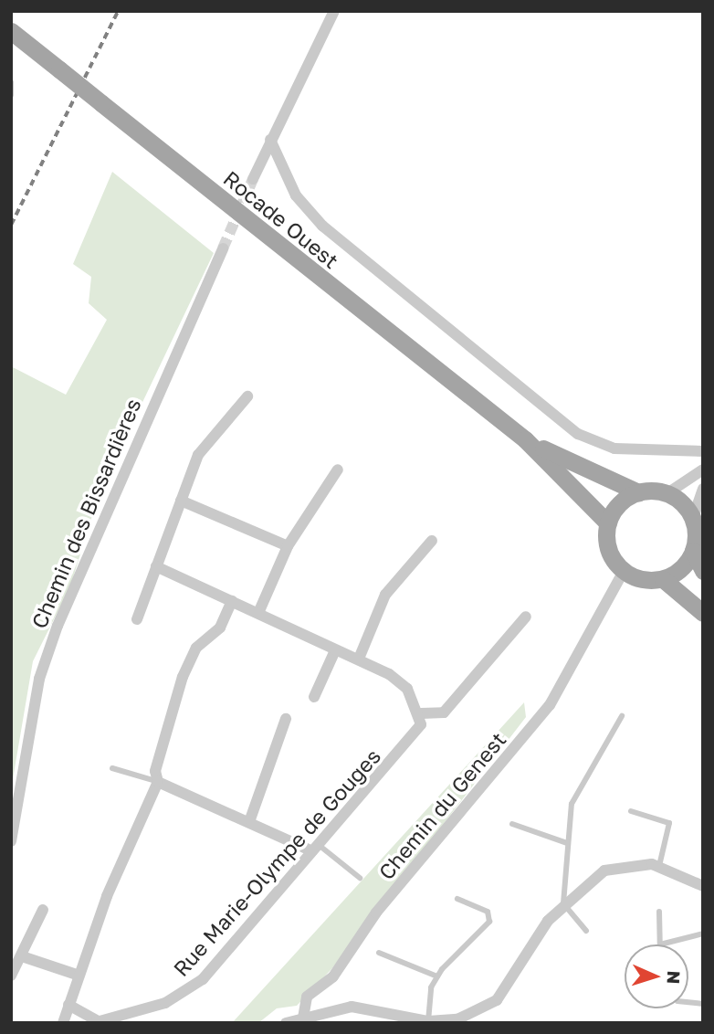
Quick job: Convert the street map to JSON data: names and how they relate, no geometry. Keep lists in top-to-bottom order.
{
  "streets": {
    "main road": ["Rocade Ouest"],
    "street": ["Chemin des Bissardières", "Chemin du Genest", "Rue Marie-Olympe de Gouges"]
  },
  "crossings": [
    ["Rocade Ouest", "Chemin du Genest"]
  ],
  "north": "right"
}
